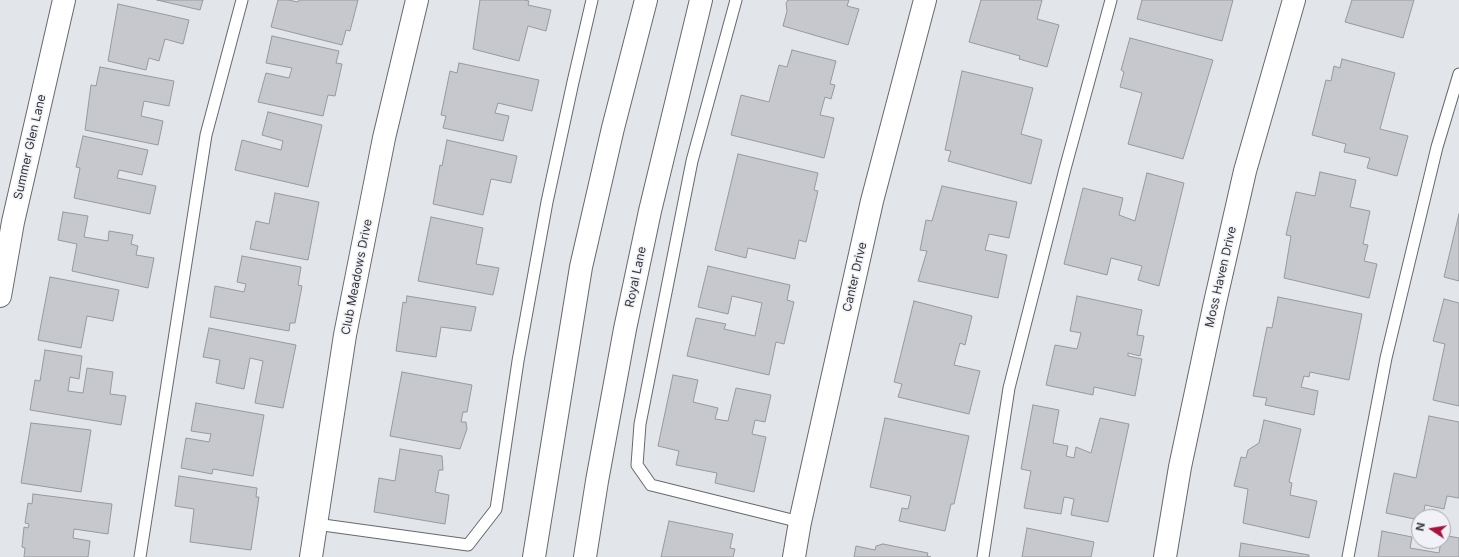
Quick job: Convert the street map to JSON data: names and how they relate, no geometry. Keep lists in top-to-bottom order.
{
  "streets": {
    "street": [
      "Summer Glen Lane",
      "Club Meadows Drive",
      "Royal Lane",
      "Canter Drive",
      "Moss Haven Drive"
    ]
  },
  "north": "left"
}
